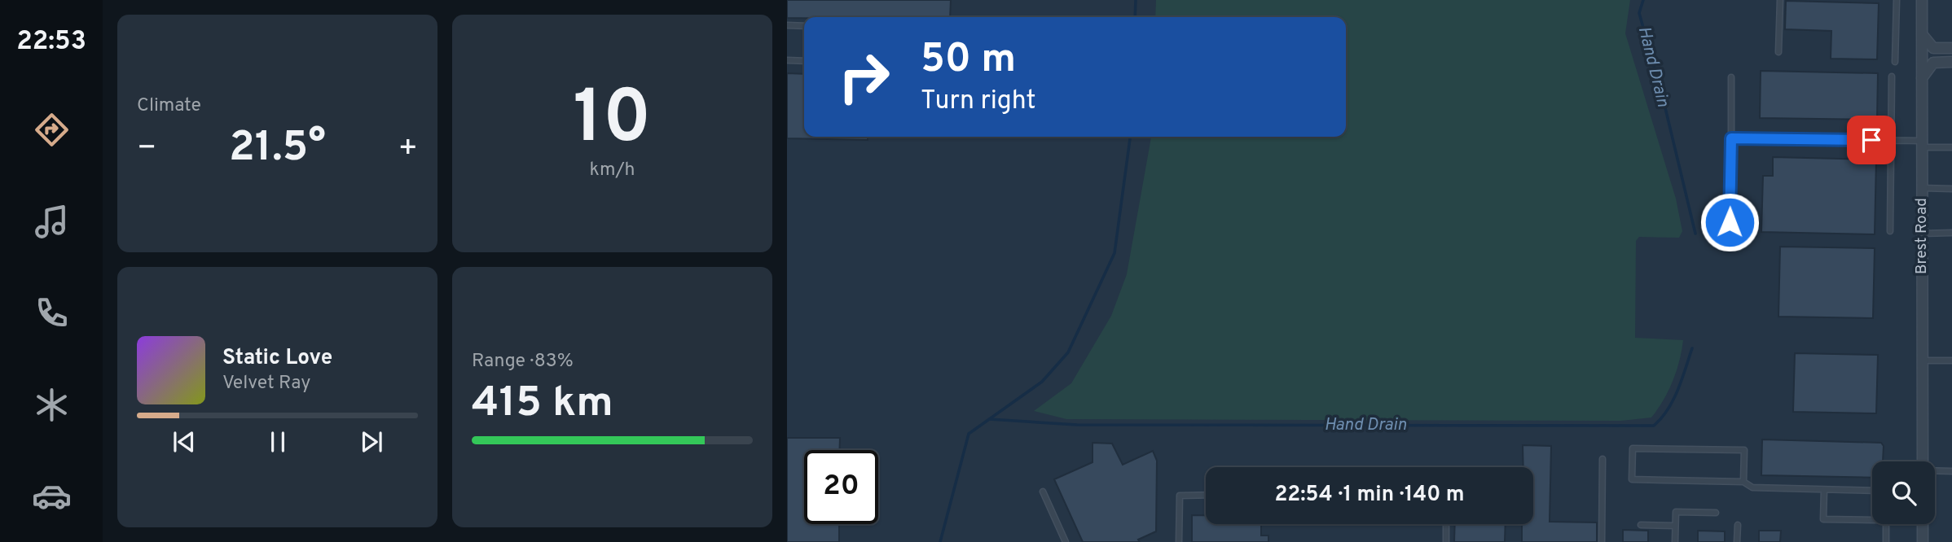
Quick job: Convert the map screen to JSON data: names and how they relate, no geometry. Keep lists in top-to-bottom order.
{
  "streets": {
    "street": ["Brest Road"]
  },
  "water": ["Hand Drain"],
  "page": {
    "tabs": "22:53",
    "tile": [
      "Climate",
      ["10", "km/h"],
      ["Range · 83%", "415 km"]
    ],
    "turn": ["50 m", "Turn right"],
    "heat": ["−", "21.5°", "+"],
    "song": ["Static Love", "Velvet Ray"],
    "limit": "20",
    "trip": "22:54 · 1 min · 140 m"
  }
}
